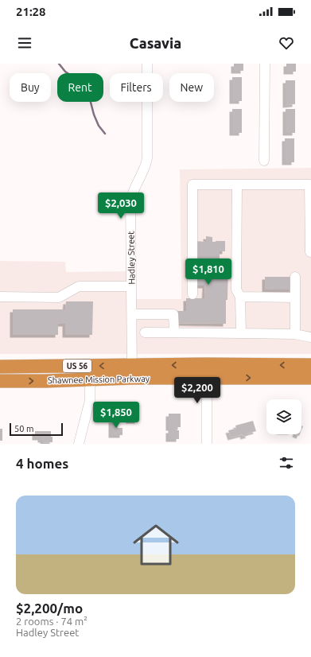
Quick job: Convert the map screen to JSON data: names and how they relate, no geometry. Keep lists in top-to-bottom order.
{
  "streets": {
    "highway": ["US 56", "Shawnee Mission Parkway"],
    "street": ["Hadley Street"]
  },
  "crossings": [
    ["Hadley Street", "Shawnee Mission Parkway"]
  ],
  "scale_bar": "50 m",
  "page": {
    "status": "21:28",
    "header": "Casavia",
    "chip": [
      "Buy",
      "Rent",
      "Filters",
      "New"
    ],
    "price": [
      "$2,030",
      "$1,810",
      "$2,200",
      "$1,850"
    ],
    "scale": "50 m",
    "heading": "4 homes",
    "list": [
      {
        "name": "$2,200/mo",
        "note": "2 rooms · 74 m² · Hadley Street"
      }
    ]
  }
}
